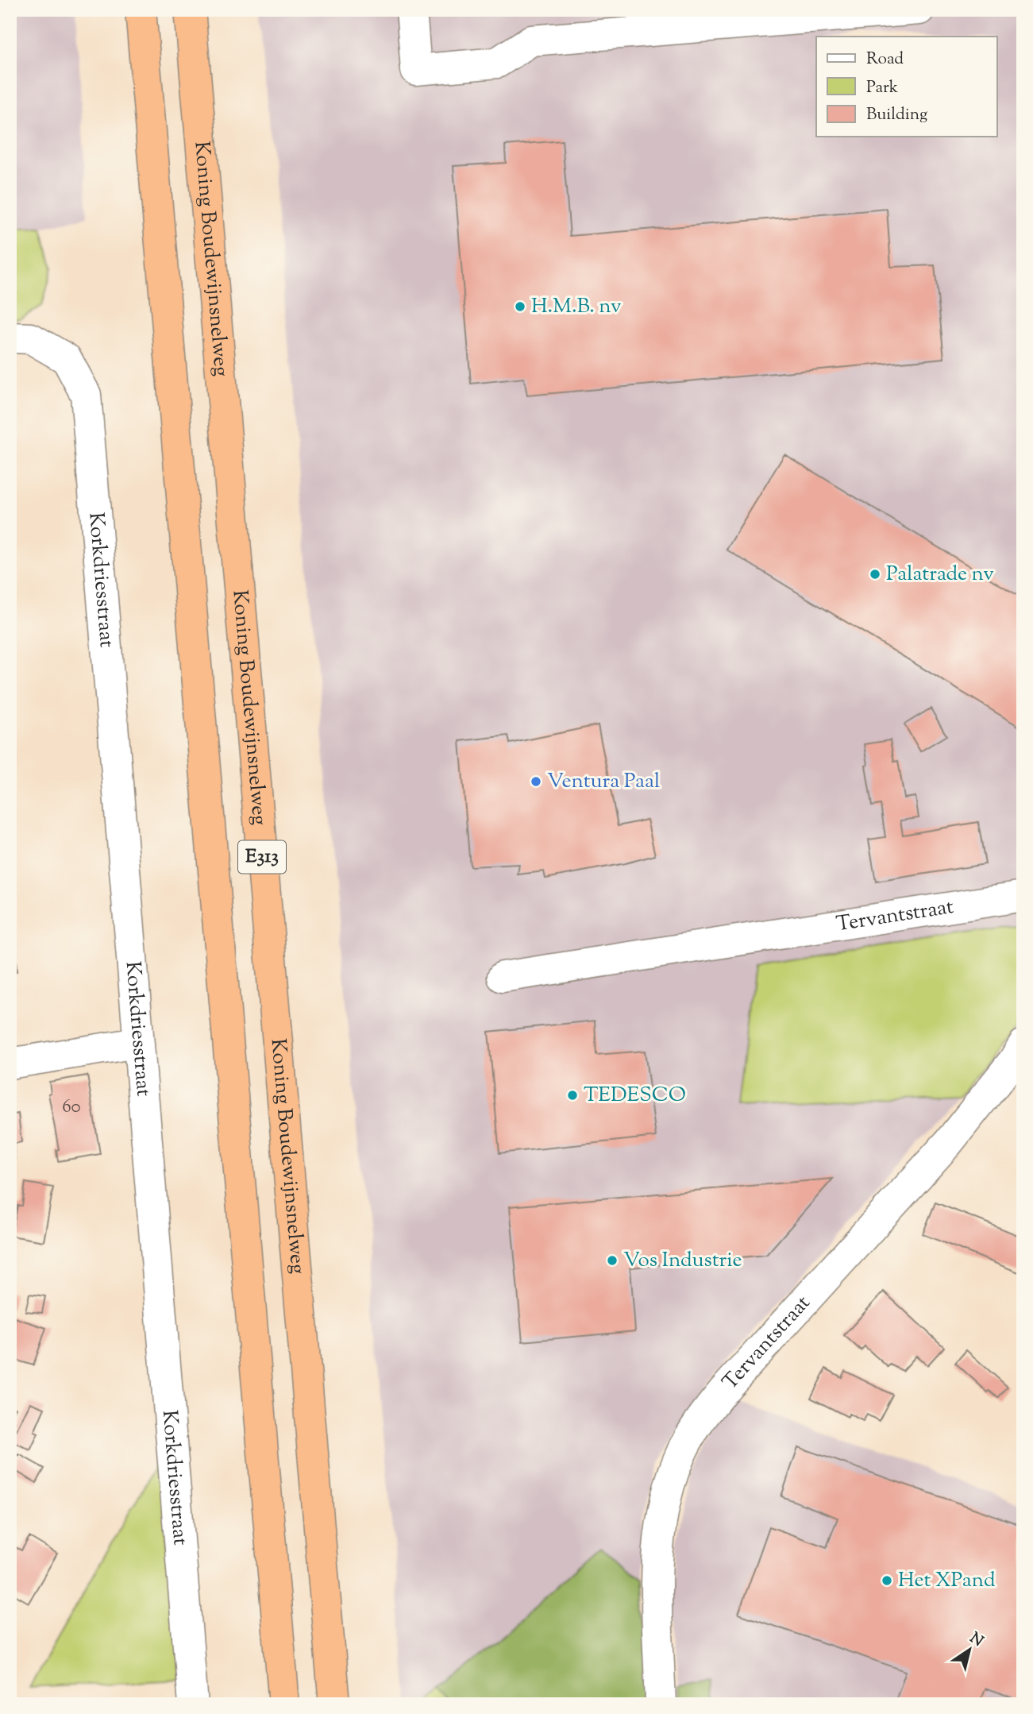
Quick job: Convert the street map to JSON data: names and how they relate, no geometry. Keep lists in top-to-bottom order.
{
  "streets": {
    "highway": ["Koning Boudewijnsnelweg", "E313"],
    "street": ["Korkdriesstraat", "Tervantstraat"]
  },
  "places": [
    "H.M.B. nv",
    "Palatrade nv",
    "Ventura Paal",
    "TEDESCO",
    "Vos Industrie",
    "Het XPand"
  ],
  "house_numbers": ["60"],
  "legend": ["Road", "Park", "Building"],
  "north": "top right"
}
